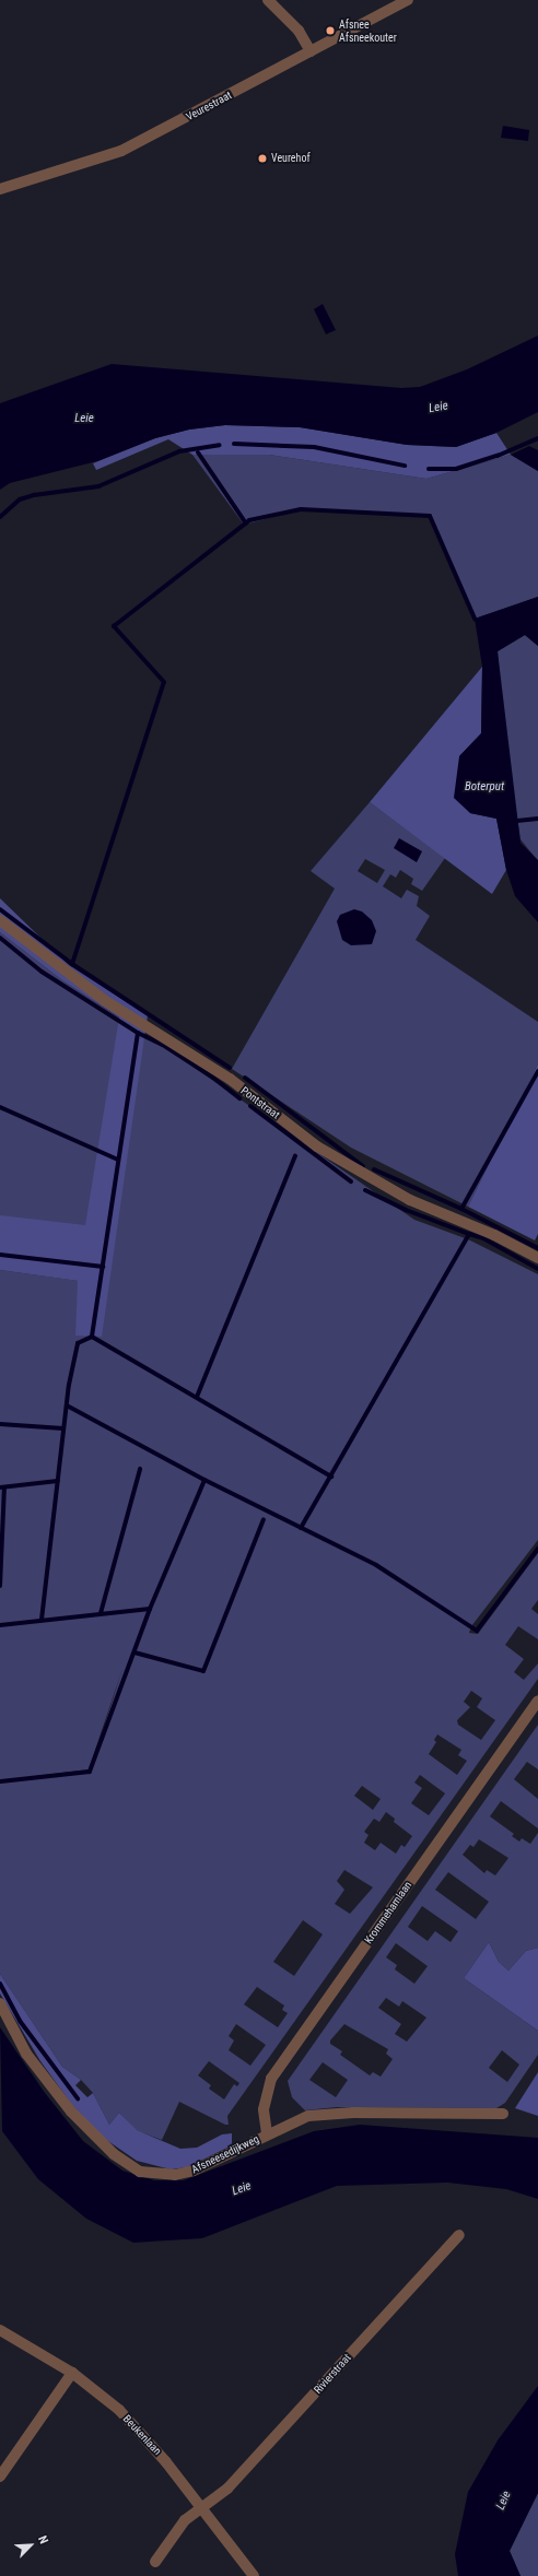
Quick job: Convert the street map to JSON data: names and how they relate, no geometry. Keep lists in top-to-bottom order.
{
  "streets": {
    "street": [
      "Veurestraat",
      "Pontstraat",
      "Krommehamlaan",
      "Afsneesedijkweg",
      "Rivierstraat",
      "Beukenlaan"
    ]
  },
  "crossings": [
    ["Krommehamlaan", "Afsneesedijkweg"],
    ["Rivierstraat", "Beukenlaan"]
  ],
  "water": ["Leie", "Boterput"],
  "places": ["Afsnee Afsneekouter", "Veurehof"],
  "north": "top right"
}
